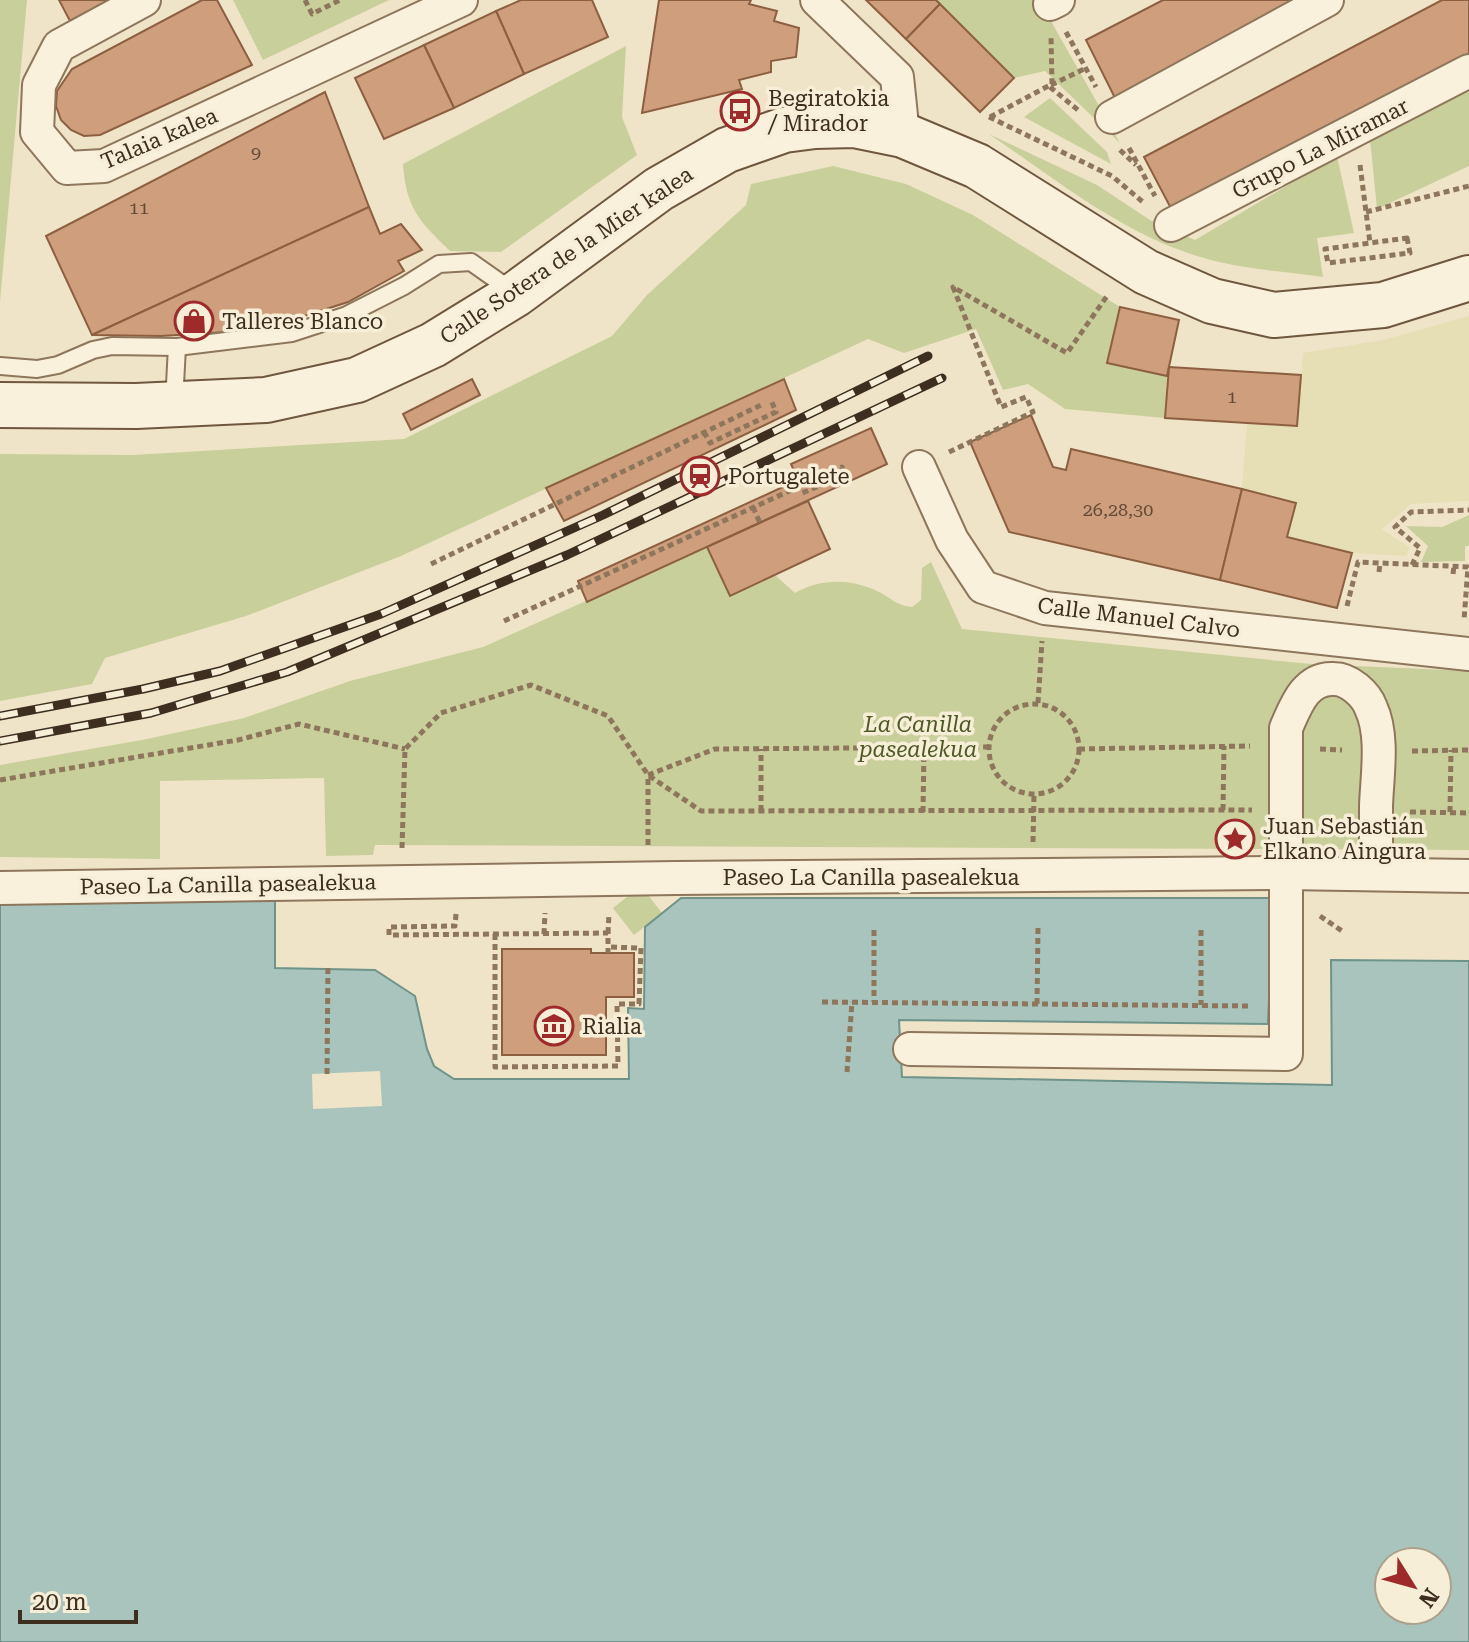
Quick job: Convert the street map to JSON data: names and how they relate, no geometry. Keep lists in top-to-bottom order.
{
  "streets": {
    "street": [
      "Talaia kalea",
      "Grupo La Miramar",
      "Calle Sotera de la Mier kalea",
      "Calle Manuel Calvo",
      "Paseo La Canilla pasealekua"
    ]
  },
  "parks": ["La Canilla pasealekua"],
  "places": {
    "bus stop": ["Begiratokia / Mirador"],
    "shop": ["Talleres Blanco"],
    "station": ["Portugalete"],
    "place": ["Juan Sebastián Elkano Aingura"],
    "museum": ["Rialia"]
  },
  "house_numbers": [
    "9",
    "11",
    "1",
    "26,28,30"
  ],
  "scale_bar": "20 m",
  "north": "bottom right"
}
